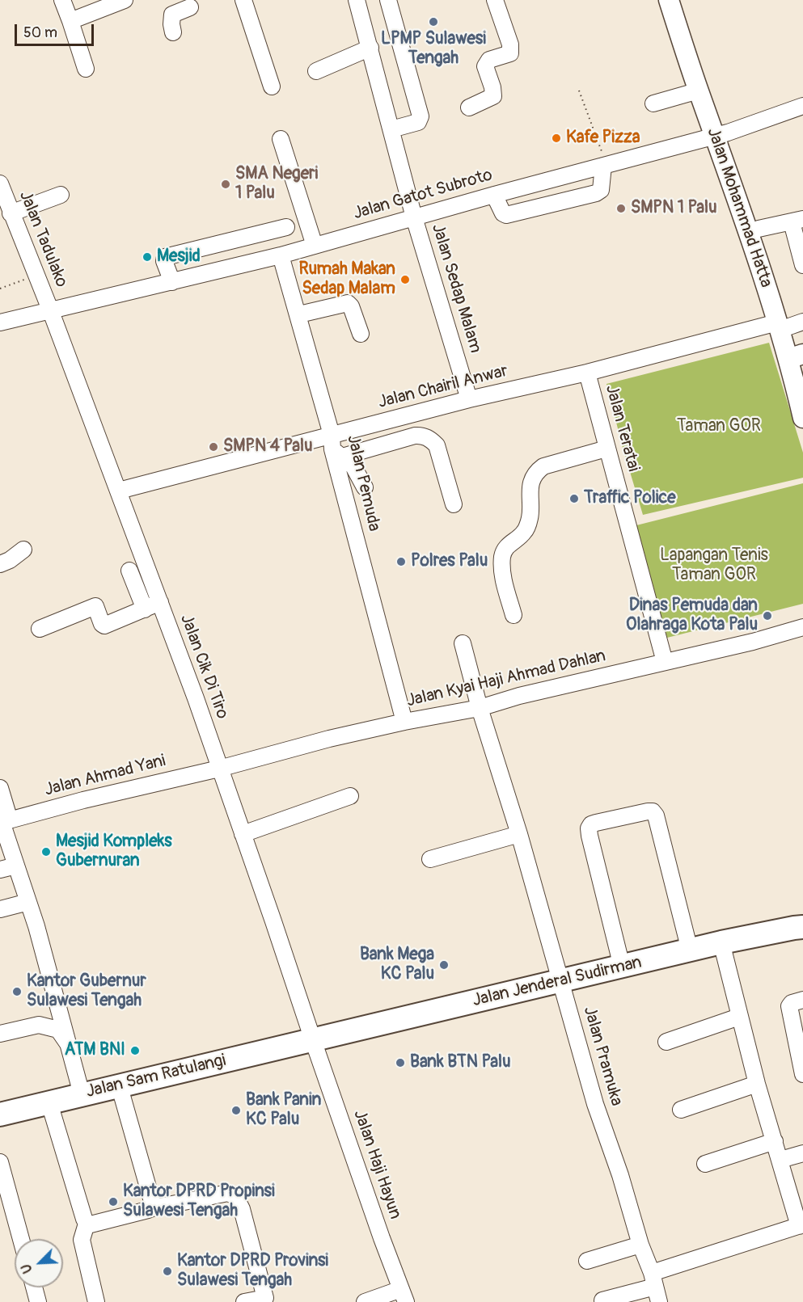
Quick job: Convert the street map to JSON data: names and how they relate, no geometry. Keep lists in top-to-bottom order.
{
  "streets": {
    "highway": ["Jalan Jenderal Sudirman", "Jalan Sam Ratulangi"],
    "main road": ["Jalan Mohammad Hatta"],
    "street": [
      "Jalan Gatot Subroto",
      "Jalan Tadulako",
      "Jalan Sedap Malam",
      "Jalan Chairil Anwar",
      "Jalan Teratai",
      "Jalan Pemuda",
      "Jalan Cik Di Tiro",
      "Jalan Kyai Haji Ahmad Dahlan",
      "Jalan Ahmad Yani",
      "Jalan Pramuka",
      "Jalan Haji Hayun"
    ]
  },
  "crossings": [
    ["Jalan Gatot Subroto", "Jalan Mohammad Hatta"],
    ["Jalan Gatot Subroto", "Jalan Tadulako"],
    ["Jalan Gatot Subroto", "Jalan Sedap Malam"],
    ["Jalan Gatot Subroto", "Jalan Pemuda"],
    ["Jalan Gatot Subroto", "Jalan Cik Di Tiro"],
    ["Jalan Mohammad Hatta", "Jalan Chairil Anwar"],
    ["Jalan Tadulako", "Jalan Cik Di Tiro"],
    ["Jalan Sedap Malam", "Jalan Chairil Anwar"],
    ["Jalan Chairil Anwar", "Jalan Teratai"],
    ["Jalan Chairil Anwar", "Jalan Pemuda"],
    ["Jalan Chairil Anwar", "Jalan Cik Di Tiro"],
    ["Jalan Teratai", "Jalan Kyai Haji Ahmad Dahlan"],
    ["Jalan Pemuda", "Jalan Kyai Haji Ahmad Dahlan"],
    ["Jalan Cik Di Tiro", "Jalan Kyai Haji Ahmad Dahlan"],
    ["Jalan Cik Di Tiro", "Jalan Ahmad Yani"],
    ["Jalan Cik Di Tiro", "Jalan Jenderal Sudirman"],
    ["Jalan Cik Di Tiro", "Jalan Sam Ratulangi"],
    ["Jalan Cik Di Tiro", "Jalan Haji Hayun"],
    ["Jalan Kyai Haji Ahmad Dahlan", "Jalan Ahmad Yani"],
    ["Jalan Kyai Haji Ahmad Dahlan", "Jalan Pramuka"],
    ["Jalan Jenderal Sudirman", "Jalan Pramuka"],
    ["Jalan Jenderal Sudirman", "Jalan Sam Ratulangi"],
    ["Jalan Jenderal Sudirman", "Jalan Haji Hayun"],
    ["Jalan Sam Ratulangi", "Jalan Haji Hayun"]
  ],
  "parks": ["Taman GOR", "Lapangan Tenis Taman GOR"],
  "places": [
    "LPMP Sulawesi Tengah",
    "Kafe Pizza",
    "SMA Negeri 1 Palu",
    "SMPN 1 Palu",
    "Mesjid",
    "Rumah Makan Sedap Malam",
    "SMPN 4 Palu",
    "Traffic Police",
    "Polres Palu",
    "Dinas Pemuda dan Olahraga Kota Palu",
    "Mesjid Kompleks Gubernuran",
    "Bank Mega KC Palu",
    "Kantor Gubernur Sulawesi Tengah",
    "ATM BNI",
    "Bank BTN Palu",
    "Bank Panin KC Palu",
    "Kantor DPRD Propinsi Sulawesi Tengah",
    "Kantor DPRD Provinsi Sulawesi Tengah"
  ],
  "scale_bar": "50 m",
  "north": "bottom left"
}
